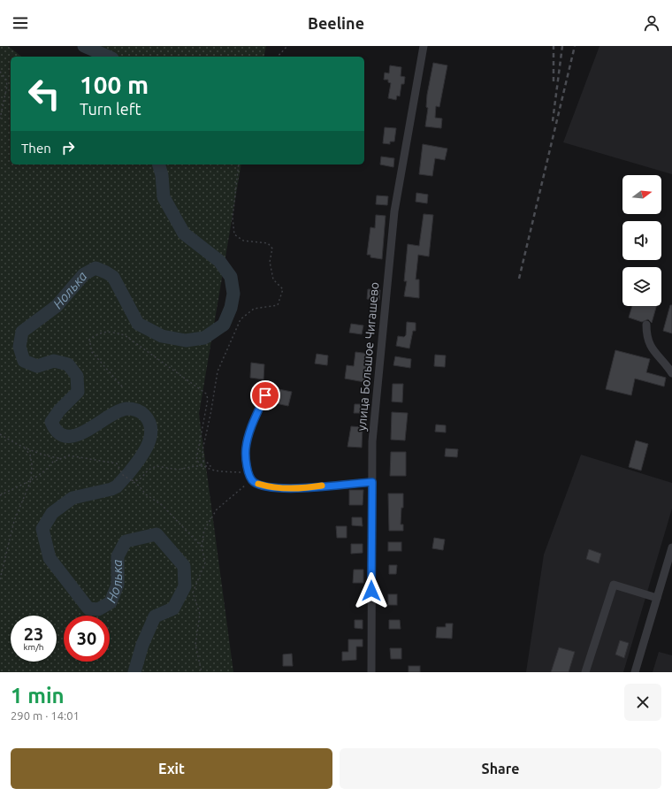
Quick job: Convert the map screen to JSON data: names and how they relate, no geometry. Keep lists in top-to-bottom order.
{
  "streets": {
    "street": ["улица Большое Чигашево"]
  },
  "water": ["Нолька"],
  "north": "right",
  "page": {
    "header": "Beeline",
    "turn": ["100 m", "Turn left"],
    "then": "Then",
    "speed": "23 km/h",
    "limit": "30",
    "heading": ["1 min", "290 m · 14:01"],
    "buttons": ["Exit", "Share"]
  }
}
